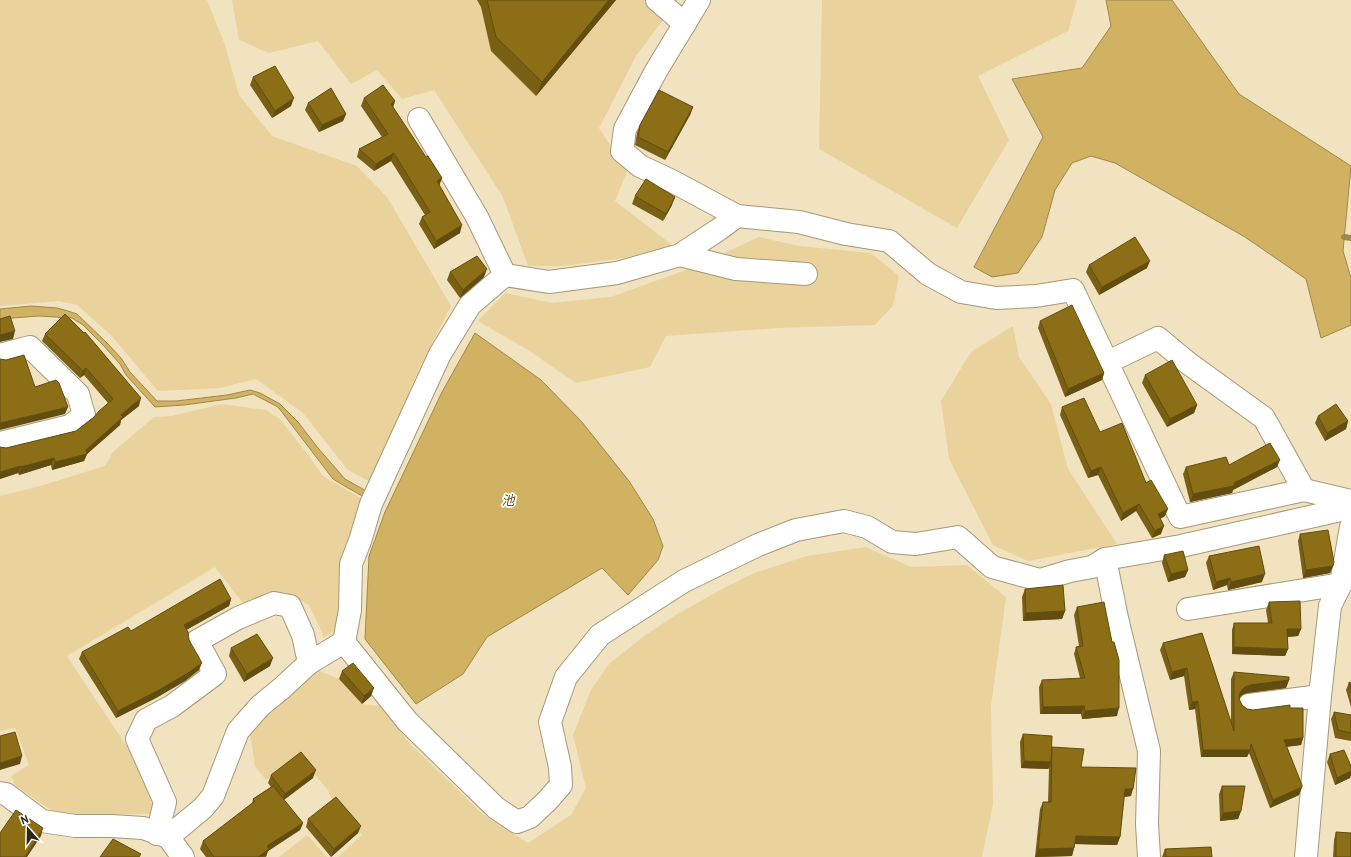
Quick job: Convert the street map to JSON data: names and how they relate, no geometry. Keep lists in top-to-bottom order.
{
  "water": ["池"],
  "north": "top"
}
